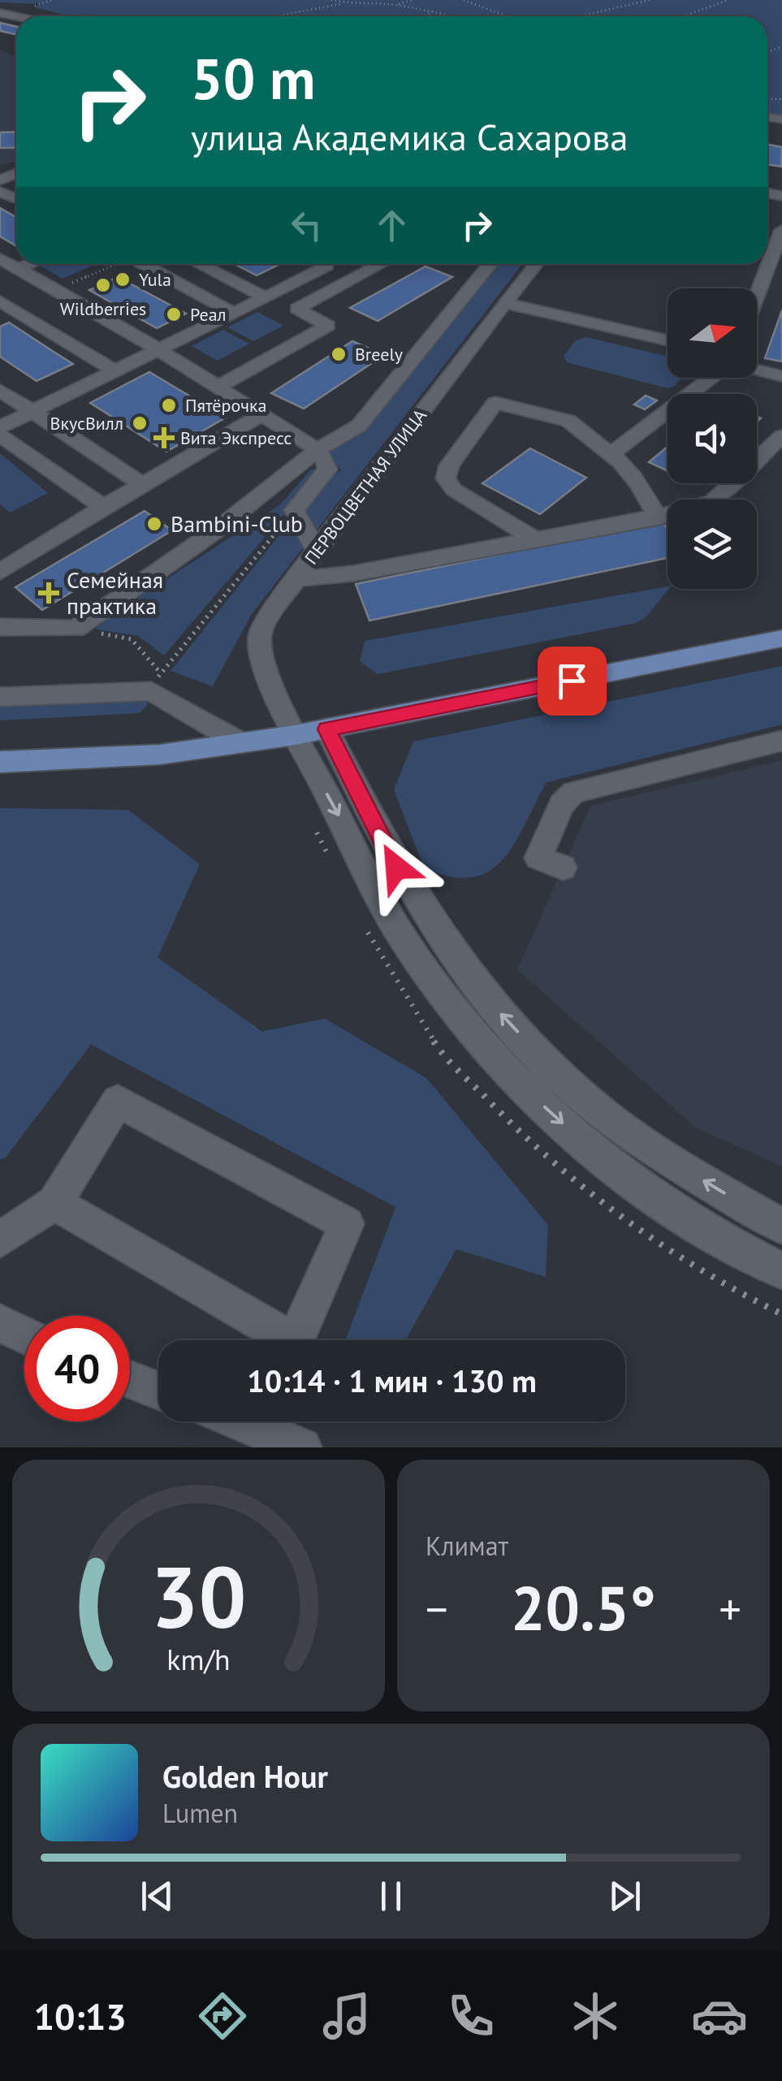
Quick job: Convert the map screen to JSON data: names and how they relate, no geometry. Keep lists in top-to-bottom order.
{
  "streets": {
    "street": ["ПЕРВОЦВЕТНАЯ УЛИЦА"]
  },
  "places": {
    "other": [
      "Yula",
      "Wildberries",
      "Реал",
      "Breely",
      "Пятёрочка",
      "ВкусВилл",
      "Bambini-Club"
    ],
    "health": ["Вита Экспресс", "Семейная практика"]
  },
  "north": "right",
  "page": {
    "turn": ["50 m", "улица Академика Сахарова"],
    "limit": "40",
    "trip": "10:14 · 1 мин · 130 m",
    "tile": "Климат",
    "heat": ["−", "20.5°", "+"],
    "song": ["Golden Hour", "Lumen"],
    "tabs": "10:13",
    "gauge": ["30", "km/h"]
  }
}
